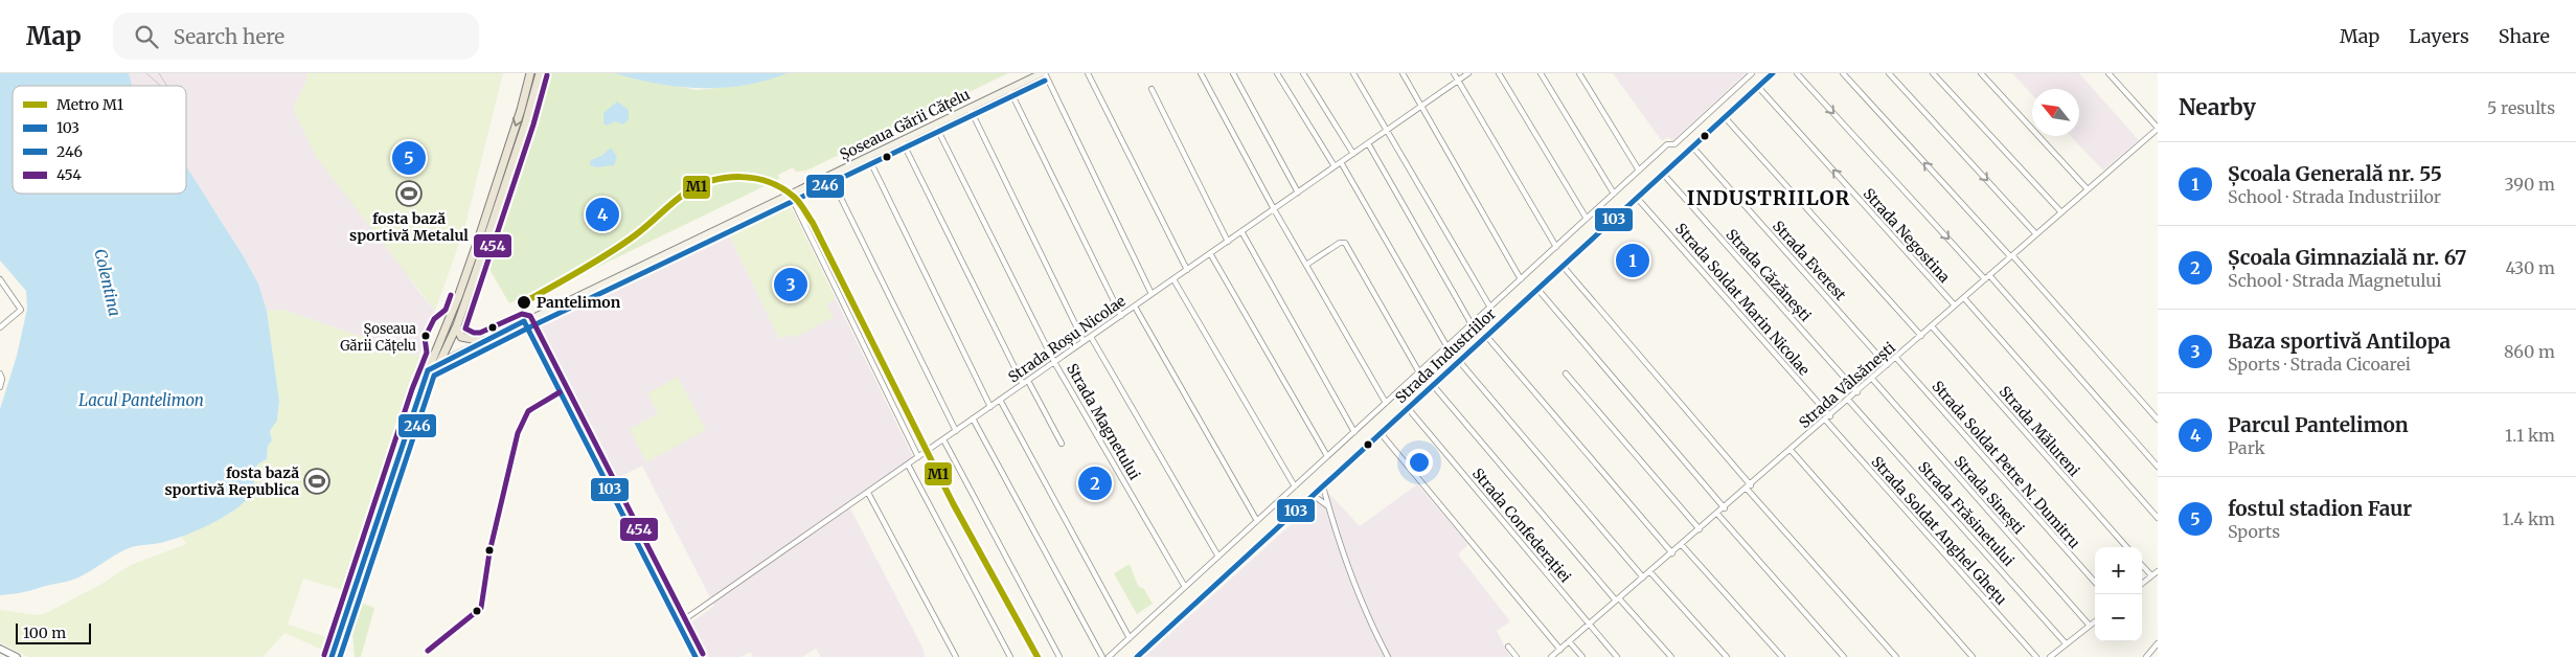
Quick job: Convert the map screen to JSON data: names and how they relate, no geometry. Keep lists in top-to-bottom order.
{
  "streets": {
    "main road": ["Șoseaua Gării Cățelu", "Strada Industriilor"],
    "street": [
      "Strada Negostina",
      "Strada Everest",
      "Strada Căzănești",
      "Strada Soldat Marin Nicolae",
      "Strada Roșu Nicolae",
      "Strada Vâlsănești",
      "Strada Magnetului",
      "Strada Mălureni",
      "Strada Soldat Petre N. Dumitru",
      "Strada Sinești",
      "Strada Frăsinetului",
      "Strada Confederației",
      "Strada Soldat Anghel Ghețu"
    ]
  },
  "crossings": [
    ["Șoseaua Gării Cățelu", "Strada Magnetului"],
    ["Strada Negostina", "Strada Industriilor"],
    ["Strada Negostina", "Strada Vâlsănești"],
    ["Strada Everest", "Strada Industriilor"],
    ["Strada Everest", "Strada Vâlsănești"],
    ["Strada Căzănești", "Strada Industriilor"],
    ["Strada Căzănești", "Strada Vâlsănești"],
    ["Strada Soldat Marin Nicolae", "Strada Industriilor"],
    ["Strada Soldat Marin Nicolae", "Strada Vâlsănești"],
    ["Strada Soldat Marin Nicolae", "Strada Soldat Anghel Ghețu"],
    ["Strada Roșu Nicolae", "Strada Magnetului"],
    ["Strada Industriilor", "Strada Confederației"],
    ["Strada Vâlsănești", "Strada Mălureni"],
    ["Strada Vâlsănești", "Strada Soldat Petre N. Dumitru"],
    ["Strada Vâlsănești", "Strada Sinești"],
    ["Strada Vâlsănești", "Strada Frăsinetului"],
    ["Strada Vâlsănești", "Strada Confederației"],
    ["Strada Vâlsănești", "Strada Soldat Anghel Ghețu"]
  ],
  "districts": ["INDUSTRIILOR"],
  "water": ["Colentina", "Lacul Pantelimon"],
  "places": {
    "sports": ["fosta bază sportivă Metalul", "fosta bază sportivă Republica"],
    "other": ["Pantelimon", "Șoseaua Gării Cățelu"]
  },
  "lines": [
    "transit line 103",
    "transit line 454",
    "transit line 246",
    "metro line M1"
  ],
  "legend": [
    "Metro M1",
    "103",
    "246",
    "454"
  ],
  "scale_bar": "100 m",
  "north": "top left",
  "page": {
    "header": "Map",
    "search": "Search here",
    "nav": ["Map", "Layers", "Share"],
    "heading": ["Nearby", "5 results"],
    "pins": [
      "5",
      "4",
      "1",
      "3",
      "2"
    ],
    "list": [
      {
        "mark": "1",
        "name": "Școala Generală nr. 55",
        "note": "School · Strada Industriilor",
        "value": "390 m"
      },
      {
        "mark": "2",
        "name": "Școala Gimnazială nr. 67",
        "note": "School · Strada Magnetului",
        "value": "430 m"
      },
      {
        "mark": "3",
        "name": "Baza sportivă Antilopa",
        "note": "Sports · Strada Cicoarei",
        "value": "860 m"
      },
      {
        "mark": "4",
        "name": "Parcul Pantelimon",
        "note": "Park",
        "value": "1.1 km"
      },
      {
        "mark": "5",
        "name": "fostul stadion Faur",
        "note": "Sports",
        "value": "1.4 km"
      }
    ],
    "map_buttons": ["+", "−"],
    "scale": "100 m"
  }
}
